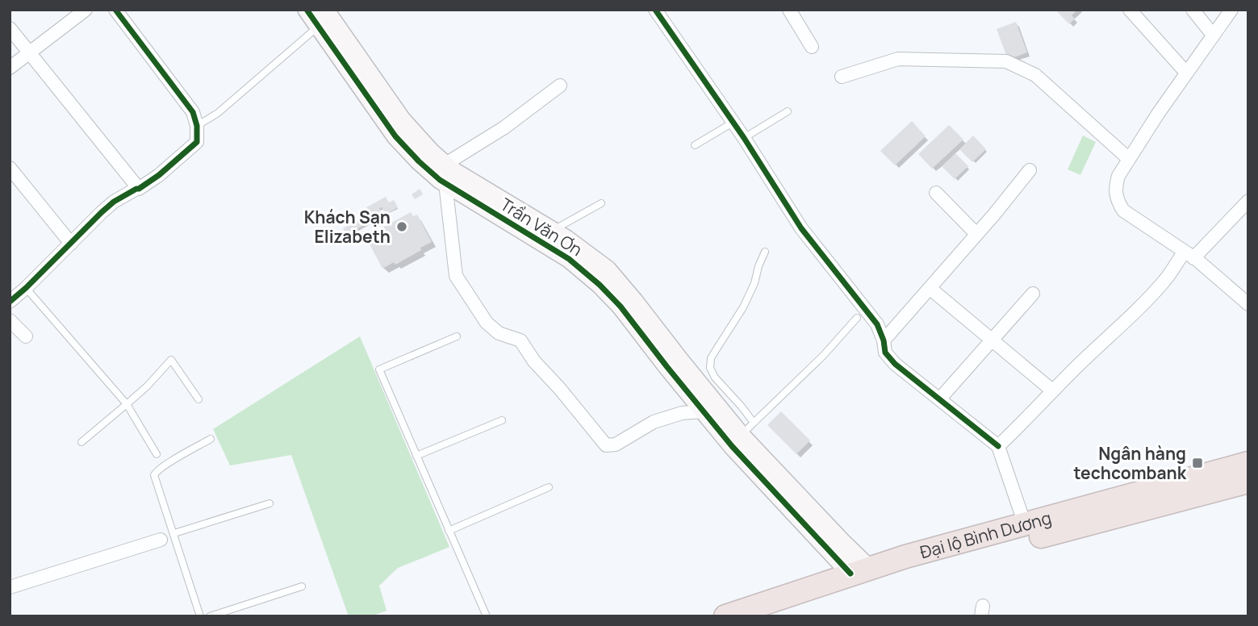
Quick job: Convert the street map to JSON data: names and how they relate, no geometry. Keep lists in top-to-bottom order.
{
  "streets": {
    "highway": ["Đại lộ Bình Dương"],
    "street": ["Trần Văn Ơn"]
  },
  "crossings": [
    ["Trần Văn Ơn", "Đại lộ Bình Dương"]
  ],
  "places": {
    "other": ["Khách Sạn Elizabeth"],
    "transit": ["Ngân hàng techcombank"]
  }
}
